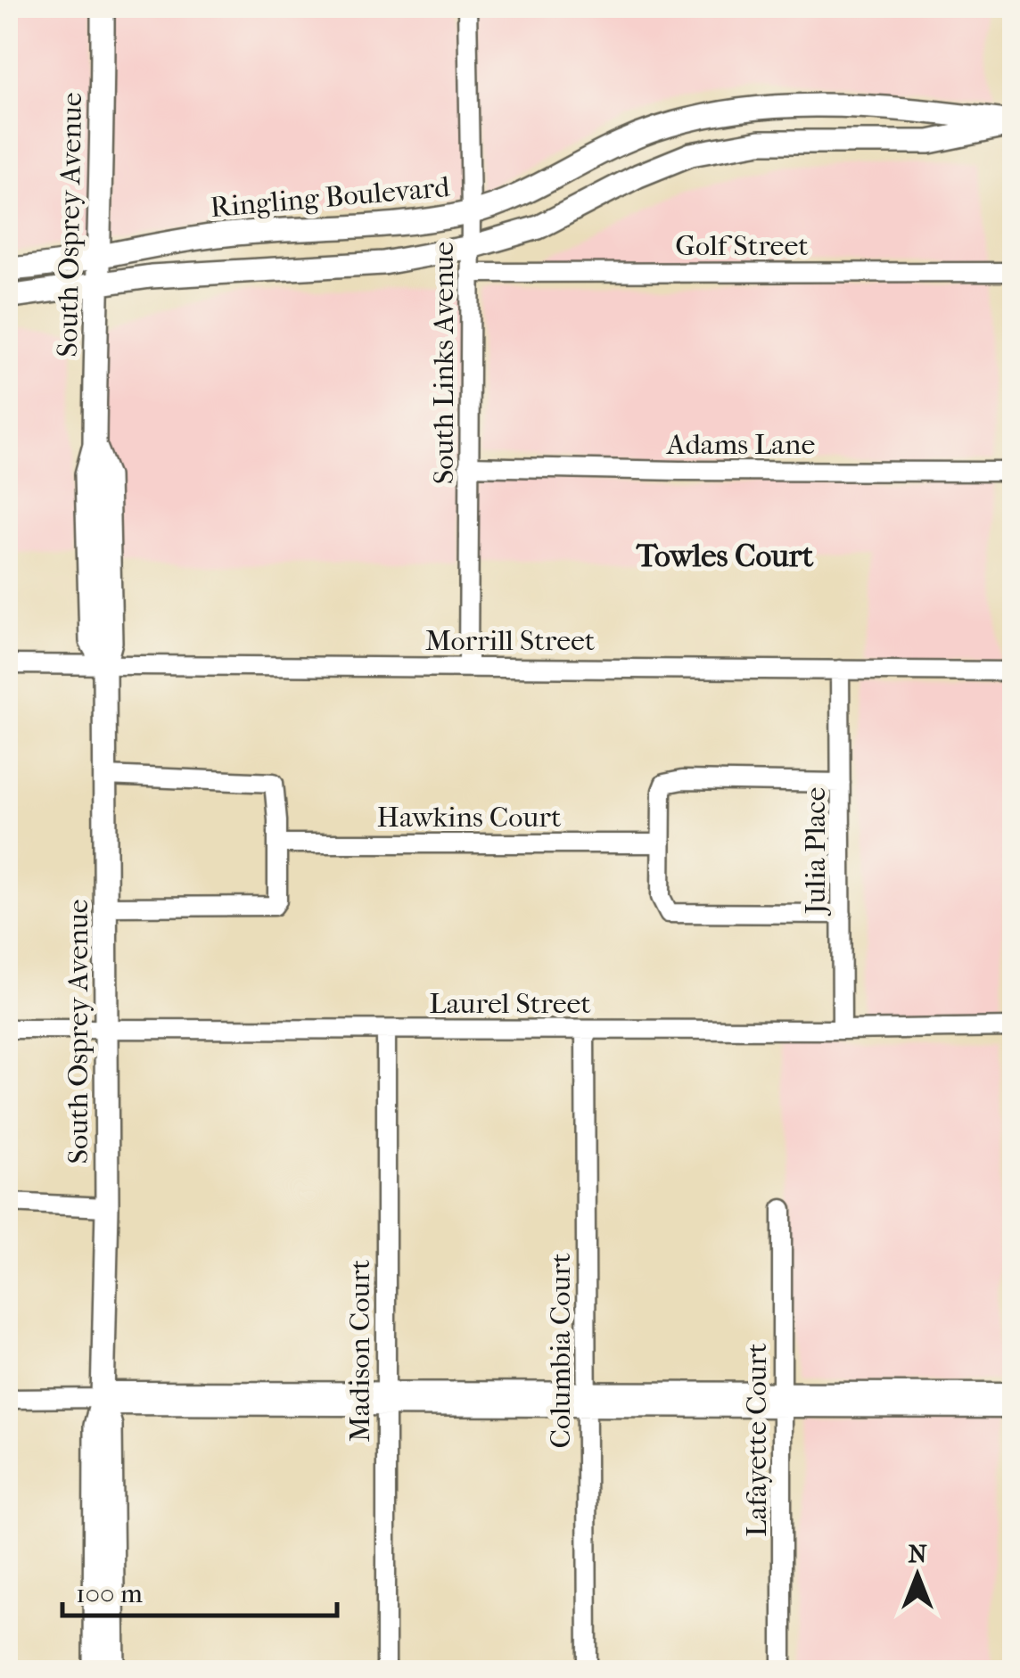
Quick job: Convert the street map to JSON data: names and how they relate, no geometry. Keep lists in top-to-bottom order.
{
  "streets": {
    "street": [
      "Ringling Boulevard",
      "South Osprey Avenue",
      "Golf Street",
      "South Links Avenue",
      "Adams Lane",
      "Morrill Street",
      "Hawkins Court",
      "Julia Place",
      "Laurel Street",
      "Madison Court",
      "Columbia Court",
      "Lafayette Court"
    ]
  },
  "crossings": [
    ["Ringling Boulevard", "South Osprey Avenue"],
    ["Ringling Boulevard", "South Links Avenue"],
    ["South Osprey Avenue", "Morrill Street"],
    ["South Osprey Avenue", "Laurel Street"],
    ["Golf Street", "South Links Avenue"],
    ["South Links Avenue", "Adams Lane"],
    ["South Links Avenue", "Morrill Street"],
    ["Morrill Street", "Julia Place"],
    ["Julia Place", "Laurel Street"],
    ["Laurel Street", "Madison Court"],
    ["Laurel Street", "Columbia Court"]
  ],
  "districts": ["Towles Court"],
  "scale_bar": "100 m",
  "north": "top"
}
